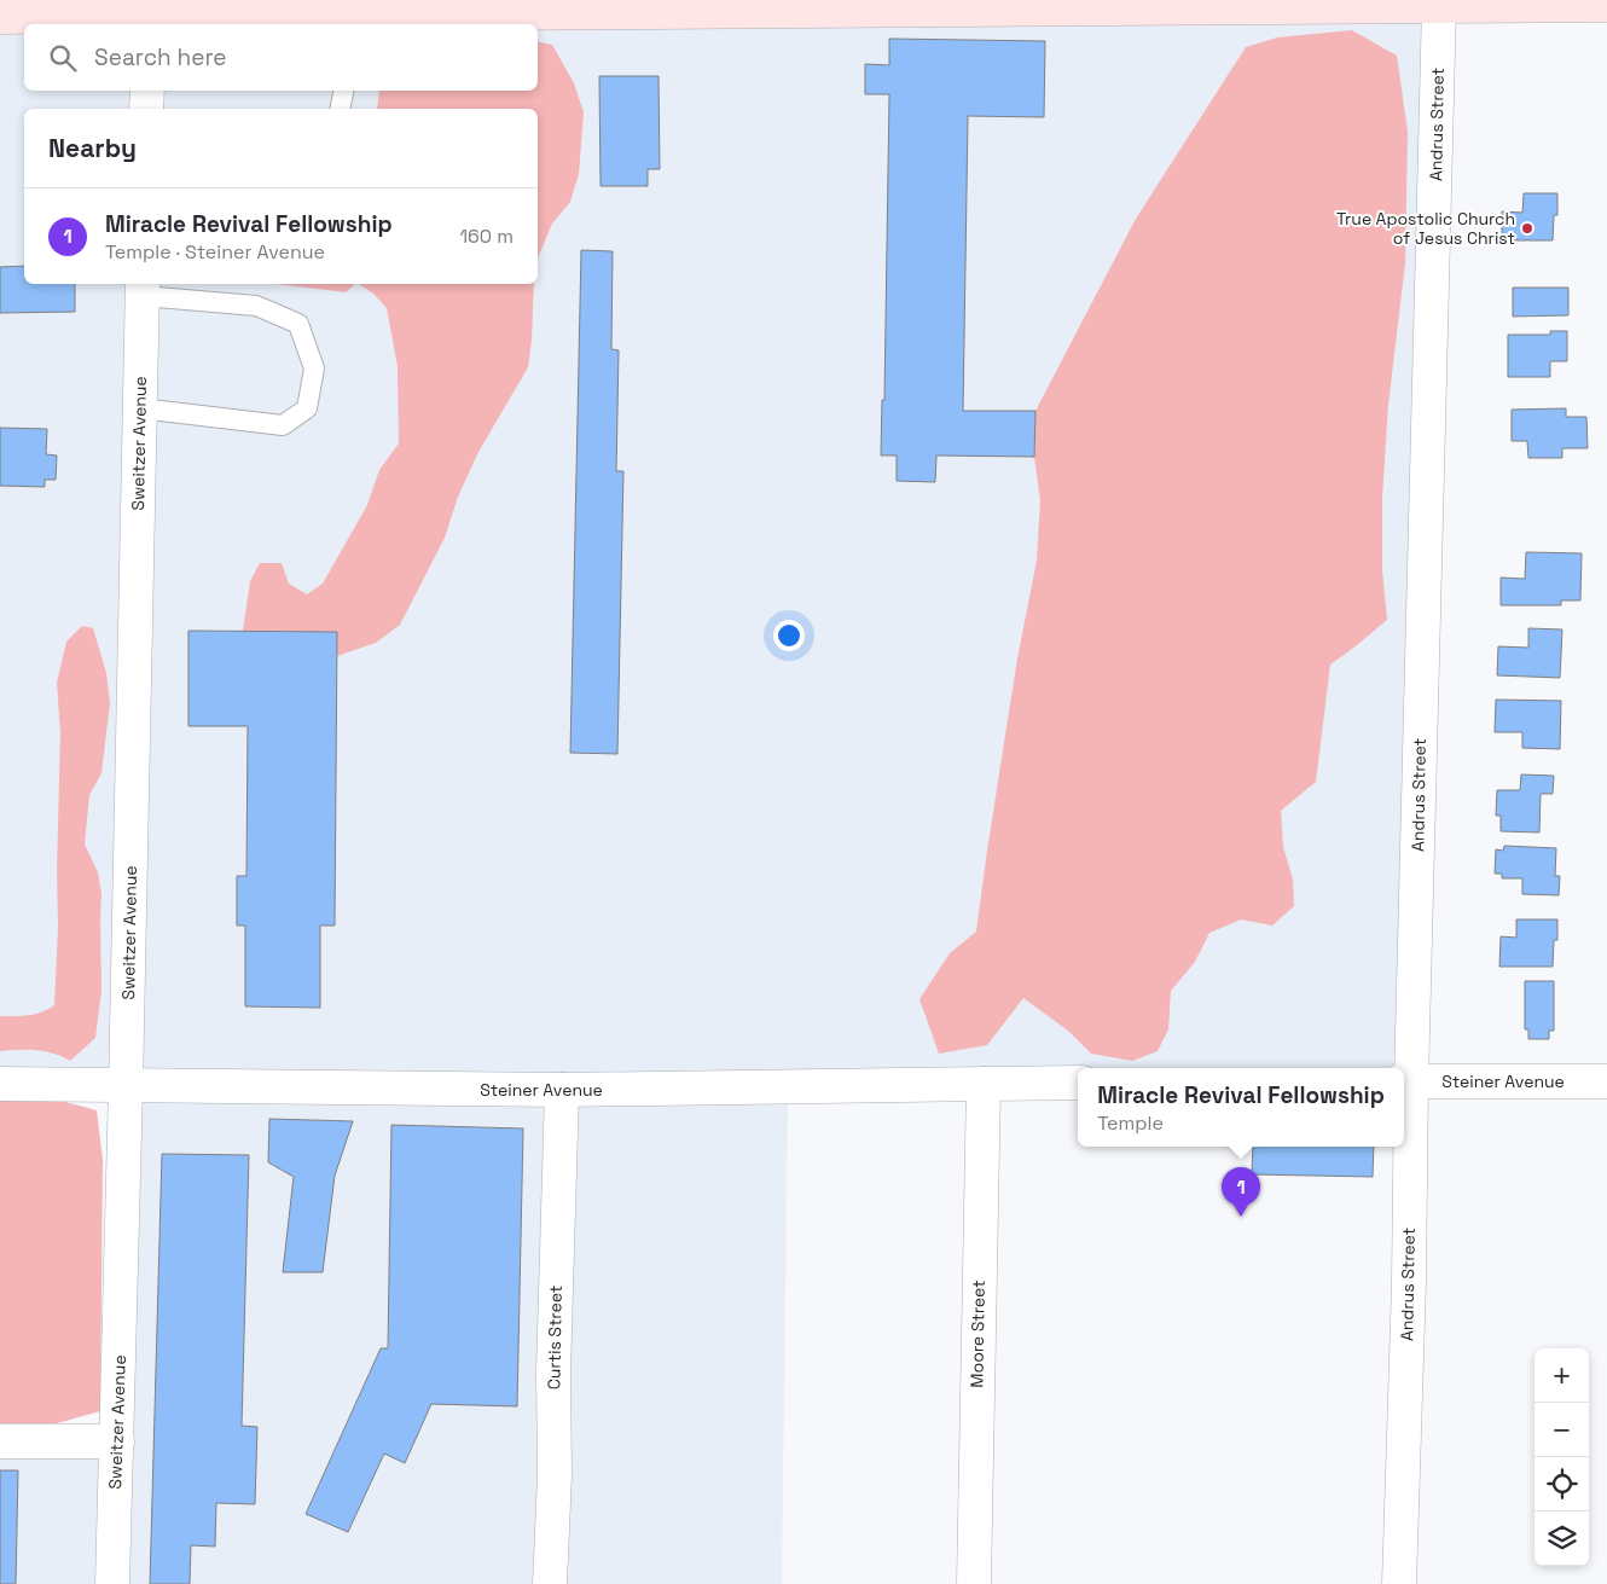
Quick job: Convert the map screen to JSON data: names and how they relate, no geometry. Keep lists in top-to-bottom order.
{
  "streets": {
    "street": [
      "Andrus Street",
      "Sweitzer Avenue",
      "Steiner Avenue",
      "Moore Street",
      "Curtis Street"
    ]
  },
  "crossings": [
    ["Andrus Street", "Steiner Avenue"],
    ["Sweitzer Avenue", "Steiner Avenue"],
    ["Steiner Avenue", "Moore Street"],
    ["Steiner Avenue", "Curtis Street"]
  ],
  "places": ["True Apostolic Church of Jesus Christ"],
  "page": {
    "search": "Search here",
    "heading": "Nearby",
    "list": [
      {
        "mark": "1",
        "name": "Miracle Revival Fellowship",
        "note": "Temple · Steiner Avenue",
        "value": "160 m"
      }
    ],
    "popup": ["Miracle Revival Fellowship", "Temple"],
    "pins": "1",
    "map_buttons": ["+", "−"]
  }
}
